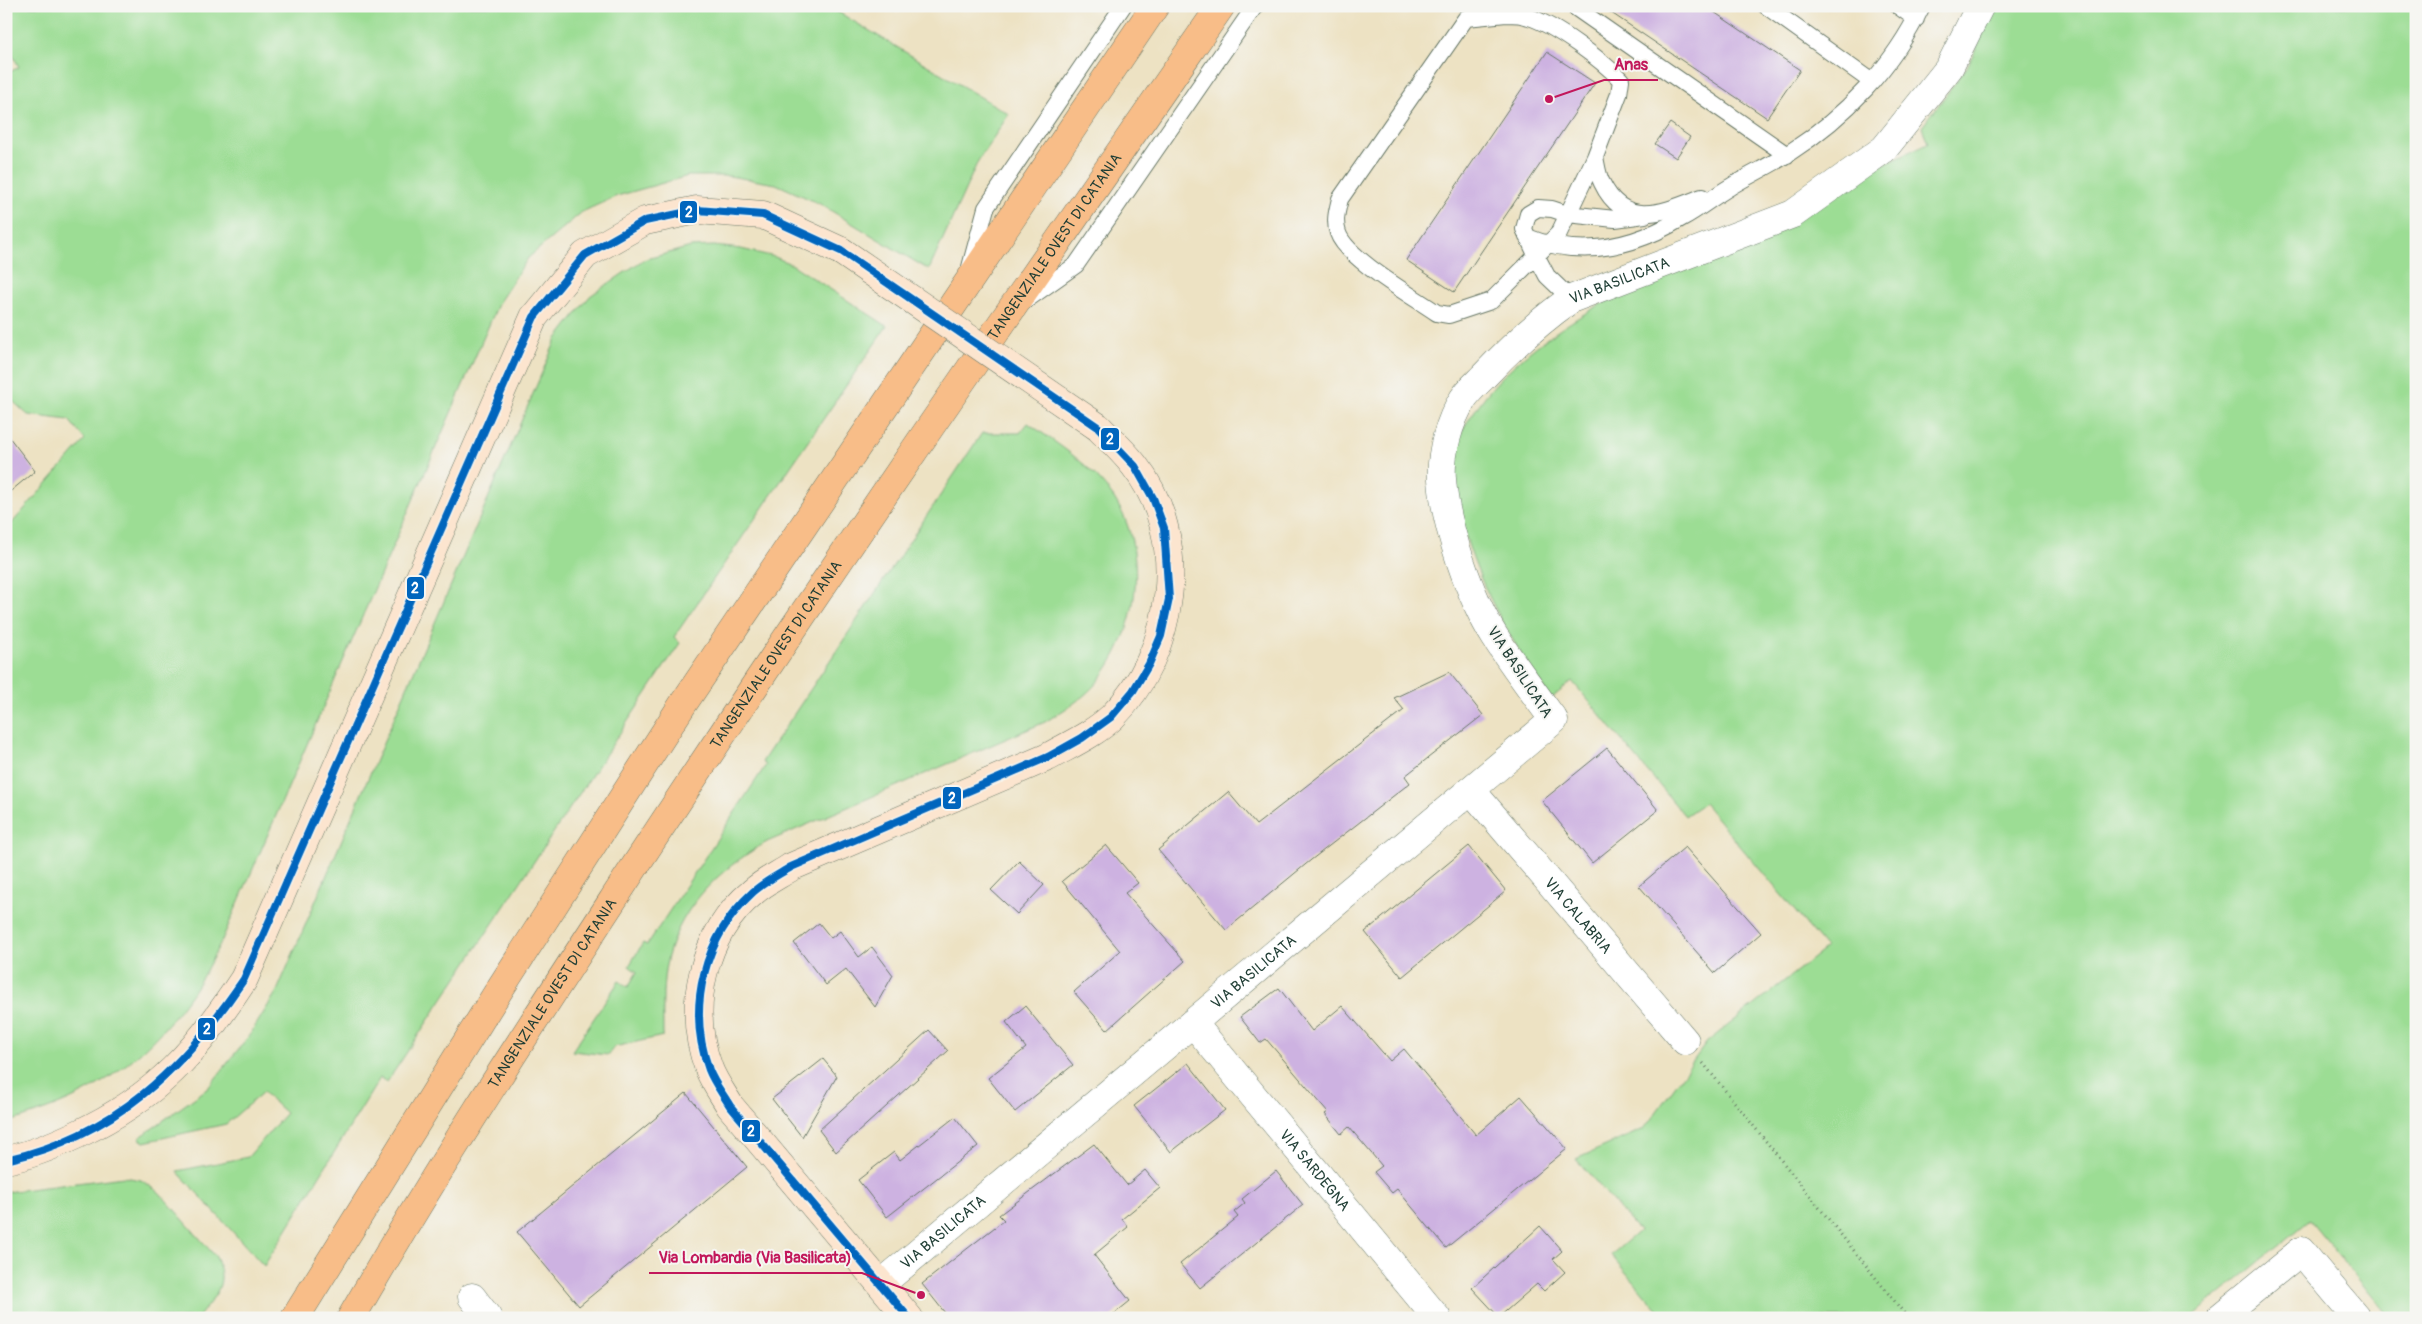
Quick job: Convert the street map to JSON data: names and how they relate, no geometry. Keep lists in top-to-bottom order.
{
  "streets": {
    "highway": ["TANGENZIALE OVEST DI CATANIA"],
    "street": ["VIA BASILICATA", "VIA CALABRIA", "VIA SARDEGNA"]
  },
  "crossings": [
    ["VIA BASILICATA", "VIA CALABRIA"],
    ["VIA BASILICATA", "VIA SARDEGNA"]
  ],
  "places": ["Anas", "Via Lombardia (Via Basilicata)"],
  "lines": ["transit line 2"]
}
